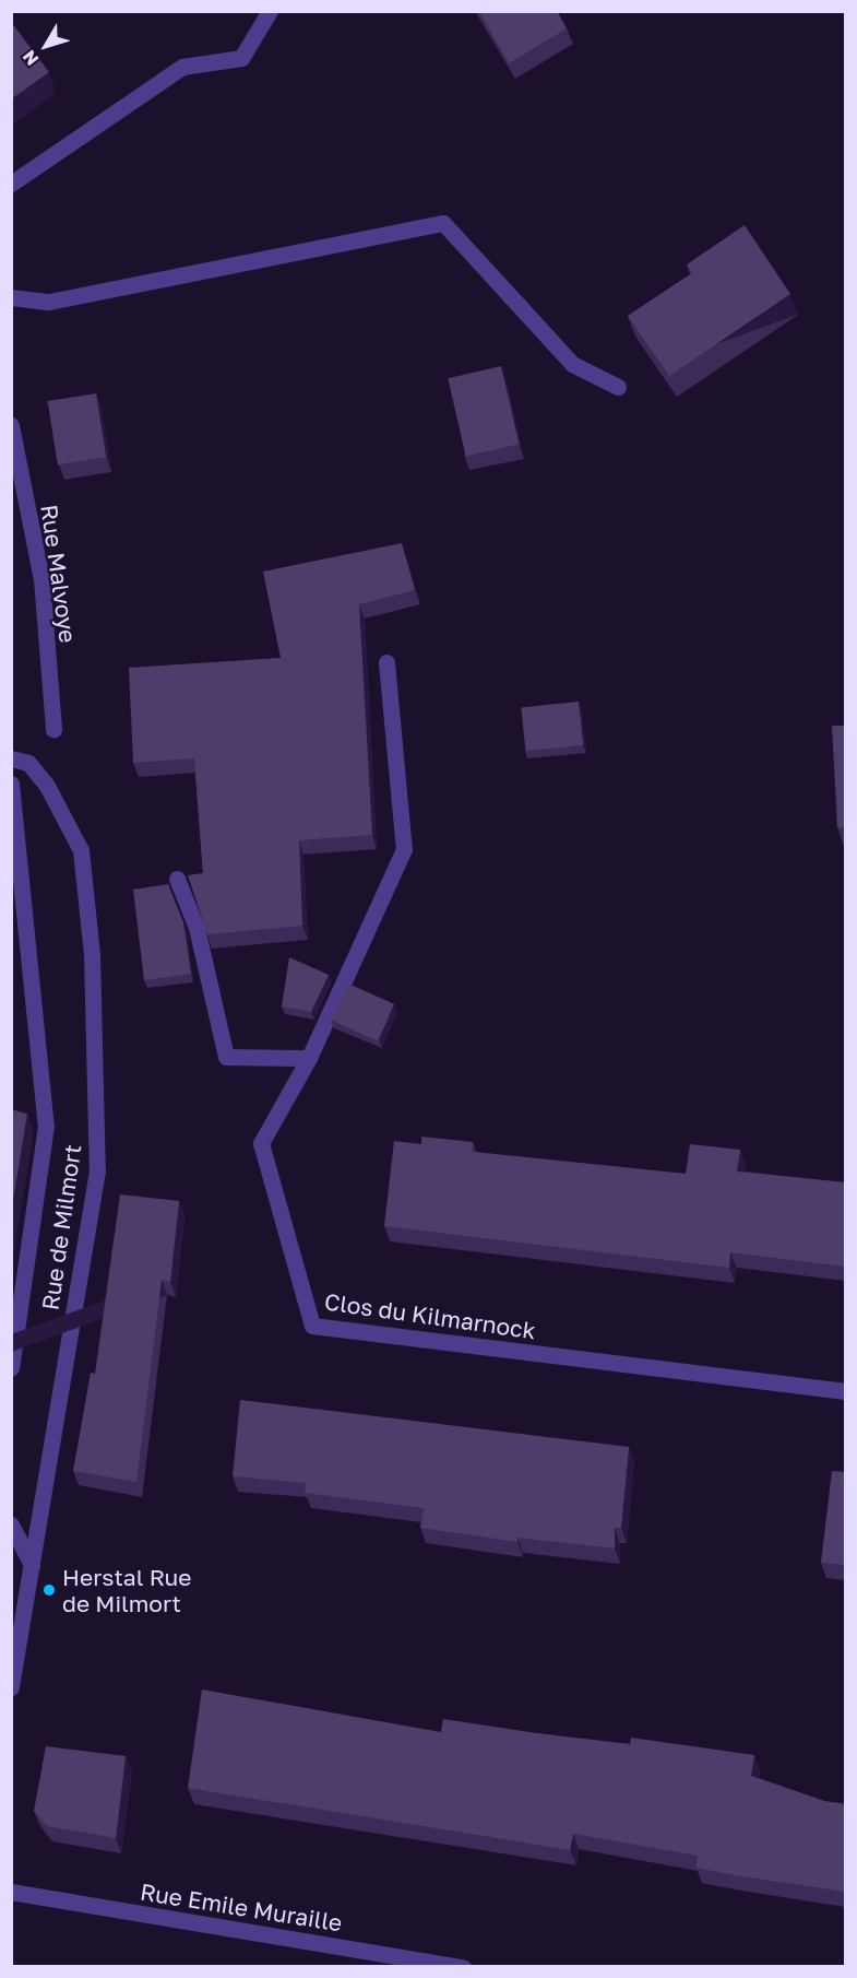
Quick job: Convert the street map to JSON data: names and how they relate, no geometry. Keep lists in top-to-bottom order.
{
  "streets": {
    "street": [
      "Rue Malvoye",
      "Rue de Milmort",
      "Clos du Kilmarnock",
      "Rue Emile Muraille"
    ]
  },
  "places": ["Herstal Rue de Milmort"],
  "north": "bottom left"
}
